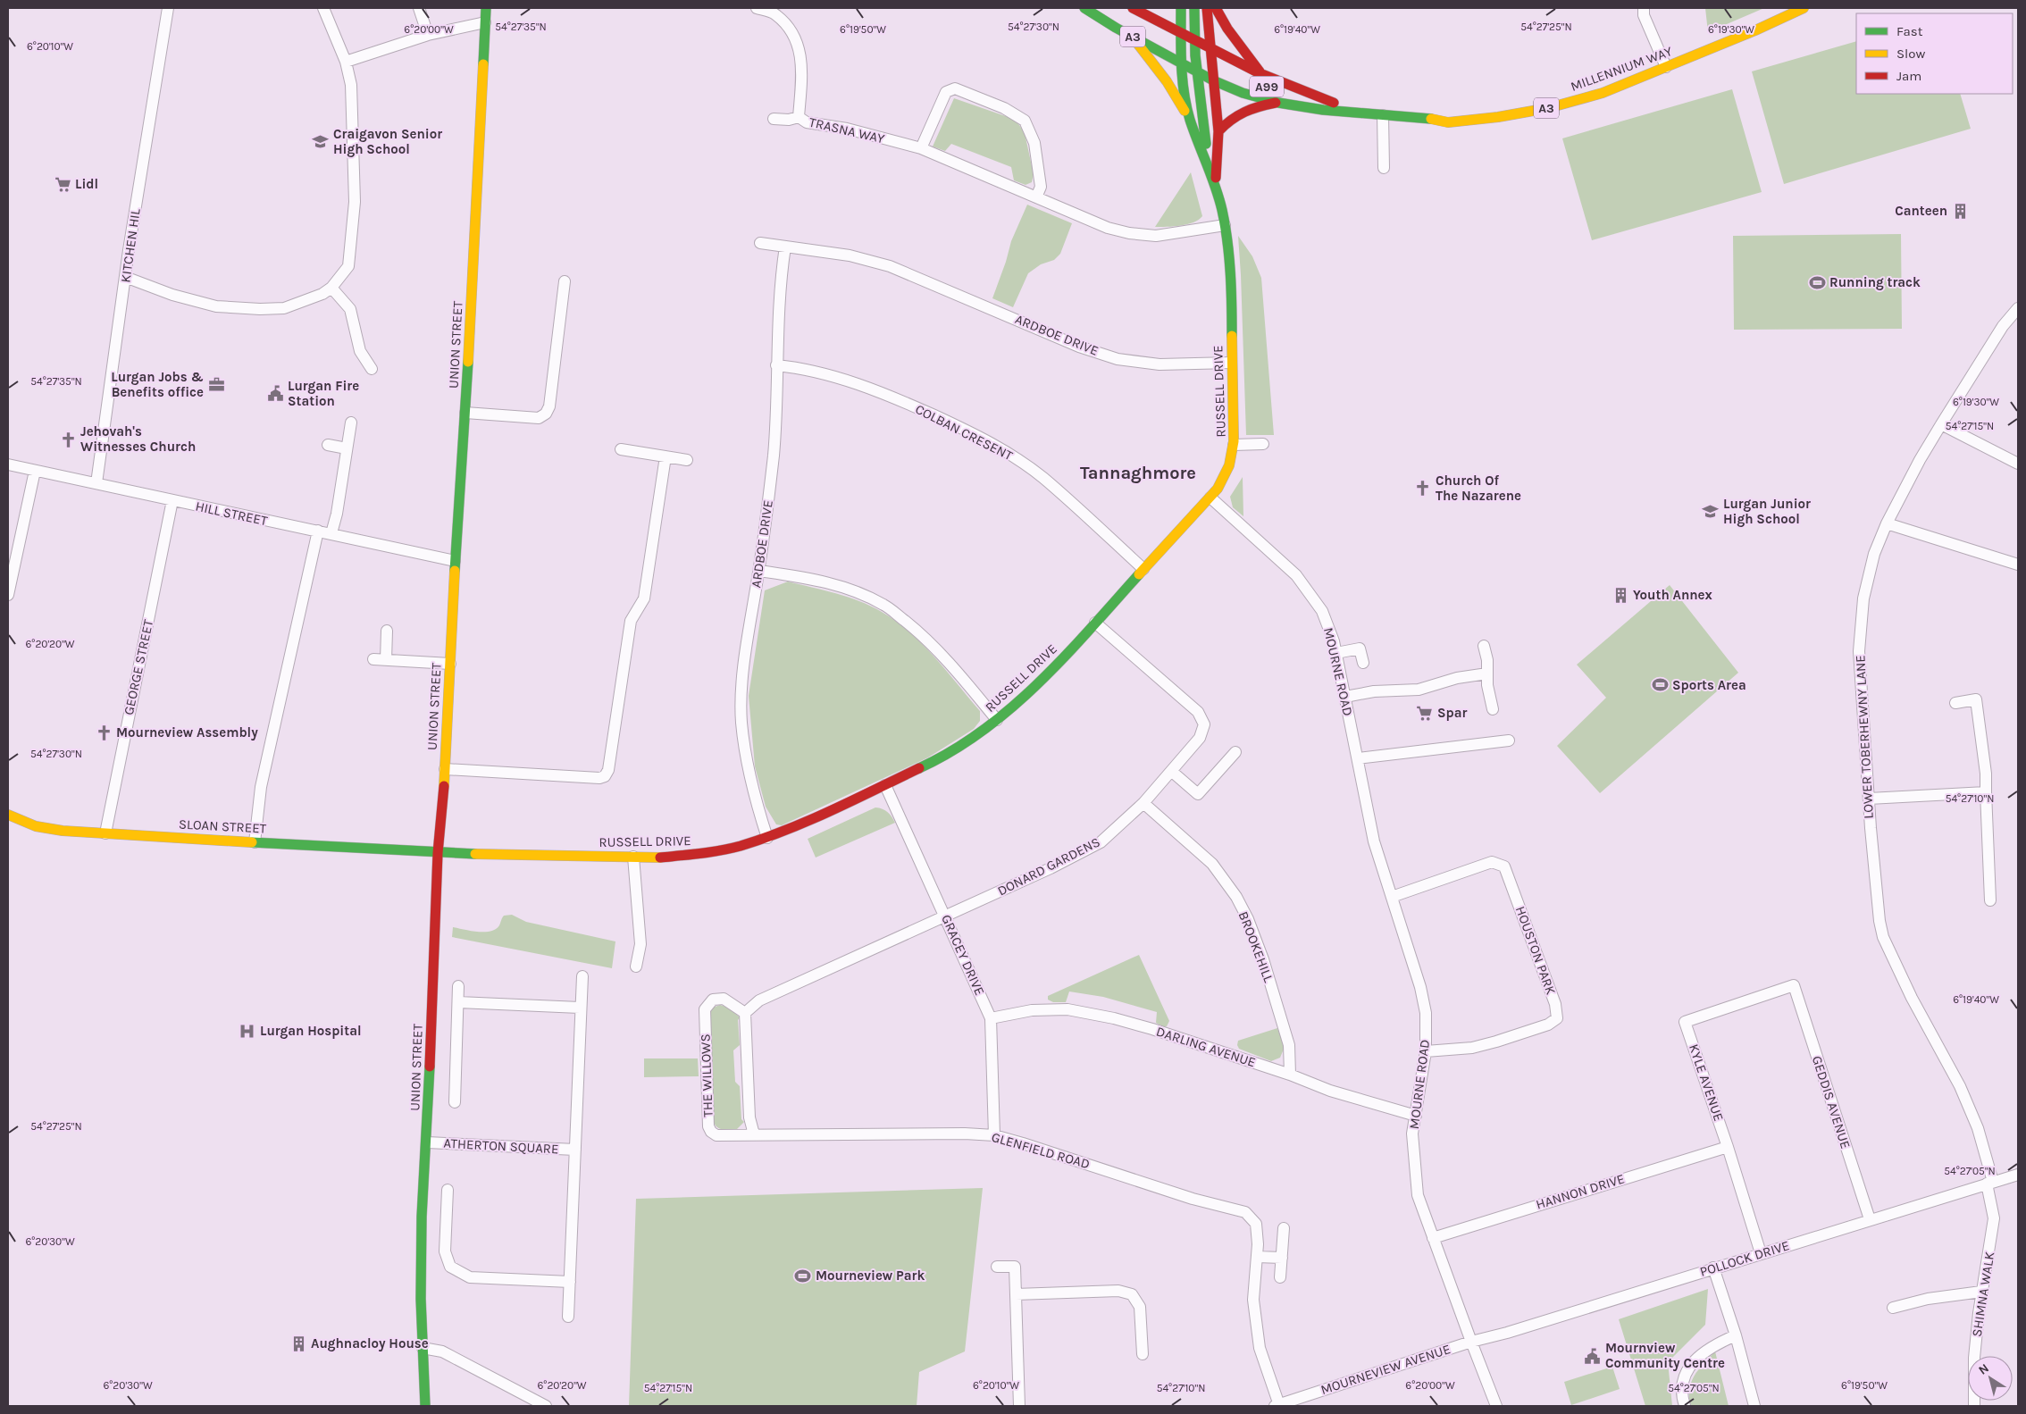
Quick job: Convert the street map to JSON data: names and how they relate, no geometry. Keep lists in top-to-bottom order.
{
  "streets": {
    "main road": [
      "A3",
      "MILLENNIUM WAY",
      "A99",
      "UNION STREET",
      "RUSSELL DRIVE",
      "SLOAN STREET"
    ],
    "street": [
      "TRASNA WAY",
      "KITCHEN HIL",
      "ARDBOE DRIVE",
      "COLBAN CRESENT",
      "HILL STREET",
      "GEORGE STREET",
      "MOURNE ROAD",
      "LOWER TOBERHEWNY LANE",
      "DONARD GARDENS",
      "BROOKEHILL",
      "HOUSTON PARK",
      "GRACEY DRIVE",
      "DARLING AVENUE",
      "THE WILLOWS",
      "KYLE AVENUE",
      "GEDDIS AVENUE",
      "ATHERTON SQUARE",
      "GLENFIELD ROAD",
      "HANNON DRIVE",
      "POLLOCK DRIVE",
      "SHIMNA WALK",
      "MOURNEVIEW AVENUE"
    ]
  },
  "crossings": [
    ["MILLENNIUM WAY", "A99"],
    ["TRASNA WAY", "RUSSELL DRIVE"],
    ["KITCHEN HIL", "HILL STREET"],
    ["ARDBOE DRIVE", "RUSSELL DRIVE"],
    ["ARDBOE DRIVE", "COLBAN CRESENT"],
    ["UNION STREET", "RUSSELL DRIVE"],
    ["UNION STREET", "HILL STREET"],
    ["UNION STREET", "SLOAN STREET"],
    ["UNION STREET", "ATHERTON SQUARE"],
    ["RUSSELL DRIVE", "COLBAN CRESENT"],
    ["RUSSELL DRIVE", "MOURNE ROAD"],
    ["RUSSELL DRIVE", "SLOAN STREET"],
    ["RUSSELL DRIVE", "DONARD GARDENS"],
    ["RUSSELL DRIVE", "GRACEY DRIVE"],
    ["HILL STREET", "GEORGE STREET"],
    ["GEORGE STREET", "SLOAN STREET"],
    ["MOURNE ROAD", "HOUSTON PARK"],
    ["MOURNE ROAD", "DARLING AVENUE"],
    ["MOURNE ROAD", "HANNON DRIVE"],
    ["MOURNE ROAD", "POLLOCK DRIVE"],
    ["MOURNE ROAD", "MOURNEVIEW AVENUE"],
    ["LOWER TOBERHEWNY LANE", "POLLOCK DRIVE"],
    ["LOWER TOBERHEWNY LANE", "SHIMNA WALK"],
    ["DONARD GARDENS", "BROOKEHILL"],
    ["DONARD GARDENS", "GRACEY DRIVE"],
    ["DONARD GARDENS", "THE WILLOWS"],
    ["BROOKEHILL", "DARLING AVENUE"],
    ["GRACEY DRIVE", "DARLING AVENUE"],
    ["GRACEY DRIVE", "GLENFIELD ROAD"],
    ["THE WILLOWS", "GLENFIELD ROAD"],
    ["KYLE AVENUE", "GEDDIS AVENUE"],
    ["KYLE AVENUE", "HANNON DRIVE"],
    ["KYLE AVENUE", "POLLOCK DRIVE"],
    ["GEDDIS AVENUE", "POLLOCK DRIVE"],
    ["GLENFIELD ROAD", "MOURNEVIEW AVENUE"],
    ["POLLOCK DRIVE", "SHIMNA WALK"],
    ["POLLOCK DRIVE", "MOURNEVIEW AVENUE"]
  ],
  "districts": ["Tannaghmore"],
  "places": {
    "school or university": ["Craigavon Senior High School", "Lurgan Junior High School"],
    "supermarket": ["Lidl", "Spar"],
    "building": ["Canteen", "Youth Annex", "Aughnacloy House"],
    "sports": ["Running track", "Sports Area", "Mourneview Park"],
    "office": ["Lurgan Jobs & Benefits office"],
    "public building": ["Lurgan Fire Station", "Mournview Community Centre"],
    "church": ["Jehovah's Witnesses Church", "Church Of The Nazarene", "Mourneview Assembly"],
    "hospital": ["Lurgan Hospital"]
  },
  "legend": ["Fast", "Slow", "Jam"],
  "north": "top left",
  "coordinates": [
    "54°27'35\"N",
    "54°27'30\"N",
    "54°27'25\"N",
    "6°20'00\"W",
    "6°19'50\"W",
    "6°19'40\"W",
    "6°19'30\"W",
    "6°20'10\"W",
    "54°27'15\"N",
    "6°20'20\"W",
    "54°27'10\"N",
    "54°27'05\"N",
    "6°20'30\"W"
  ]
}
